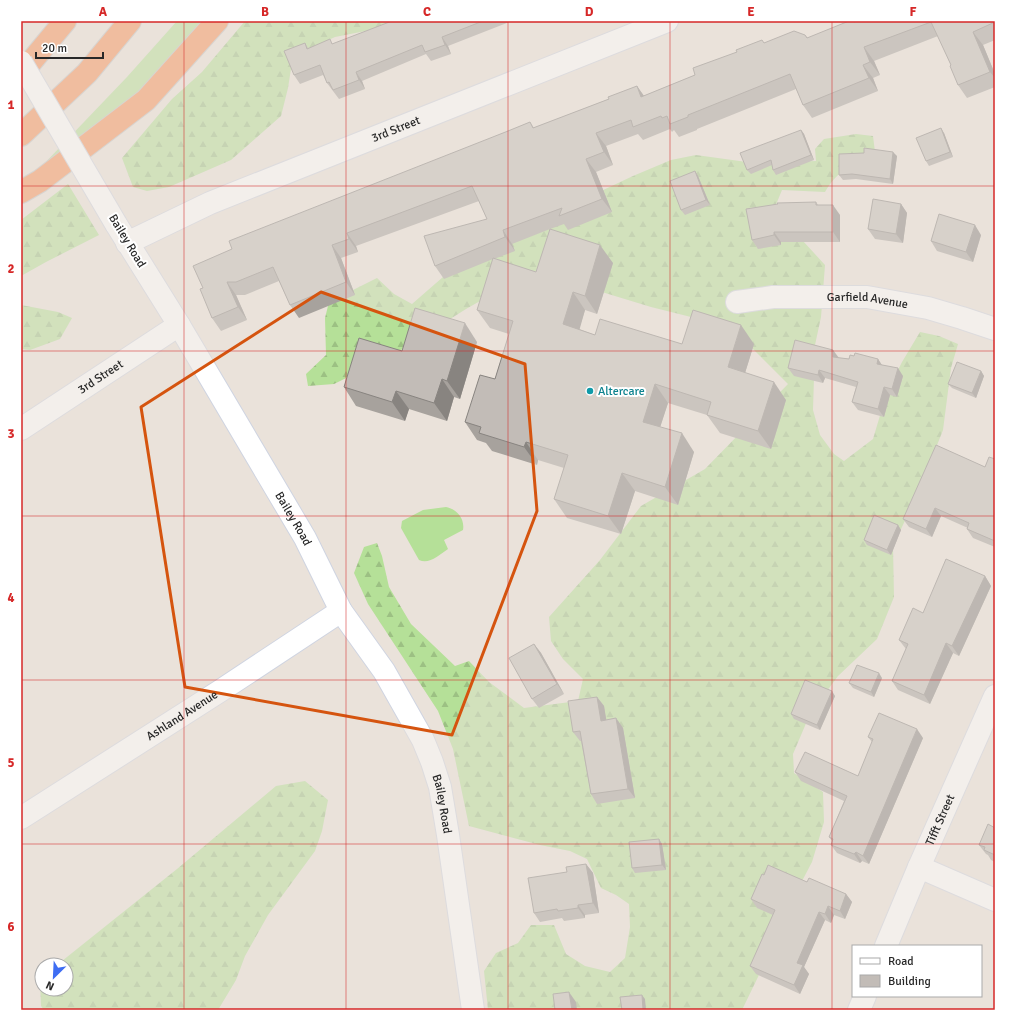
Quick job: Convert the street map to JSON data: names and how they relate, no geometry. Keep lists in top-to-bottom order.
{
  "streets": {
    "street": [
      "3rd Street",
      "Bailey Road",
      "Garfield Avenue",
      "Ashland Avenue",
      "Tifft Street"
    ]
  },
  "crossings": [
    ["3rd Street", "Bailey Road"],
    ["Bailey Road", "Ashland Avenue"]
  ],
  "places": ["Altercare"],
  "legend": ["Road", "Building"],
  "scale_bar": "20 m",
  "north": "bottom left",
  "grid": {
    "columns": [
      "A",
      "B",
      "C",
      "D",
      "E",
      "F"
    ],
    "rows": [
      "1",
      "2",
      "3",
      "4",
      "5",
      "6"
    ]
  }
}
